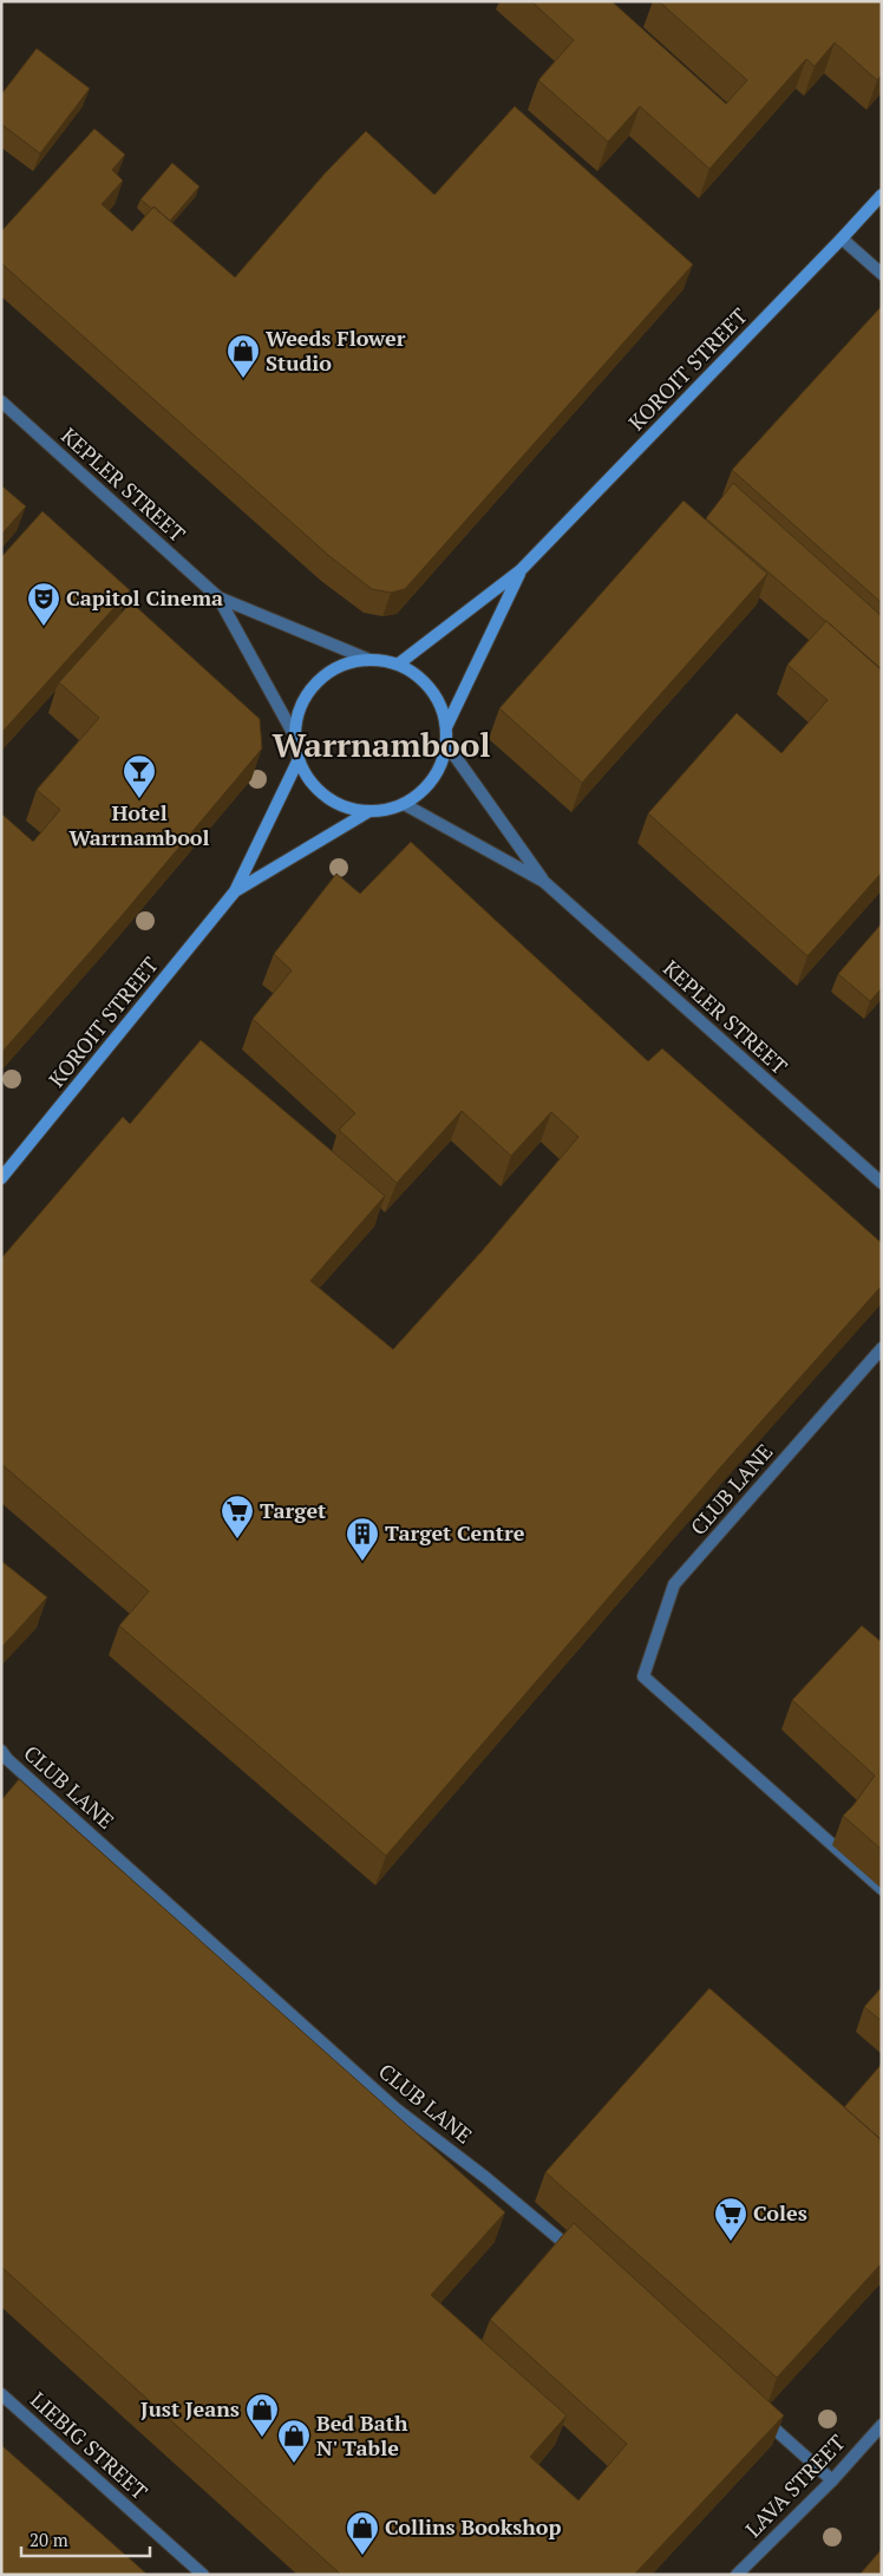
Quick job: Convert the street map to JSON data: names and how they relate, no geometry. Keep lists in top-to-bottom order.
{
  "streets": {
    "street": [
      "KOROIT STREET",
      "KEPLER STREET",
      "CLUB LANE",
      "LIEBIG STREET",
      "LAVA STREET"
    ]
  },
  "crossings": [
    ["KOROIT STREET", "KEPLER STREET"]
  ],
  "districts": ["Warrnambool"],
  "places": {
    "shop": [
      "Weeds Flower Studio",
      "Just Jeans",
      "Bed Bath N' Table",
      "Collins Bookshop"
    ],
    "theatre": ["Capitol Cinema"],
    "bar": ["Hotel Warrnambool"],
    "supermarket": ["Target", "Coles"],
    "building": ["Target Centre"]
  },
  "scale_bar": "20 m"
}
